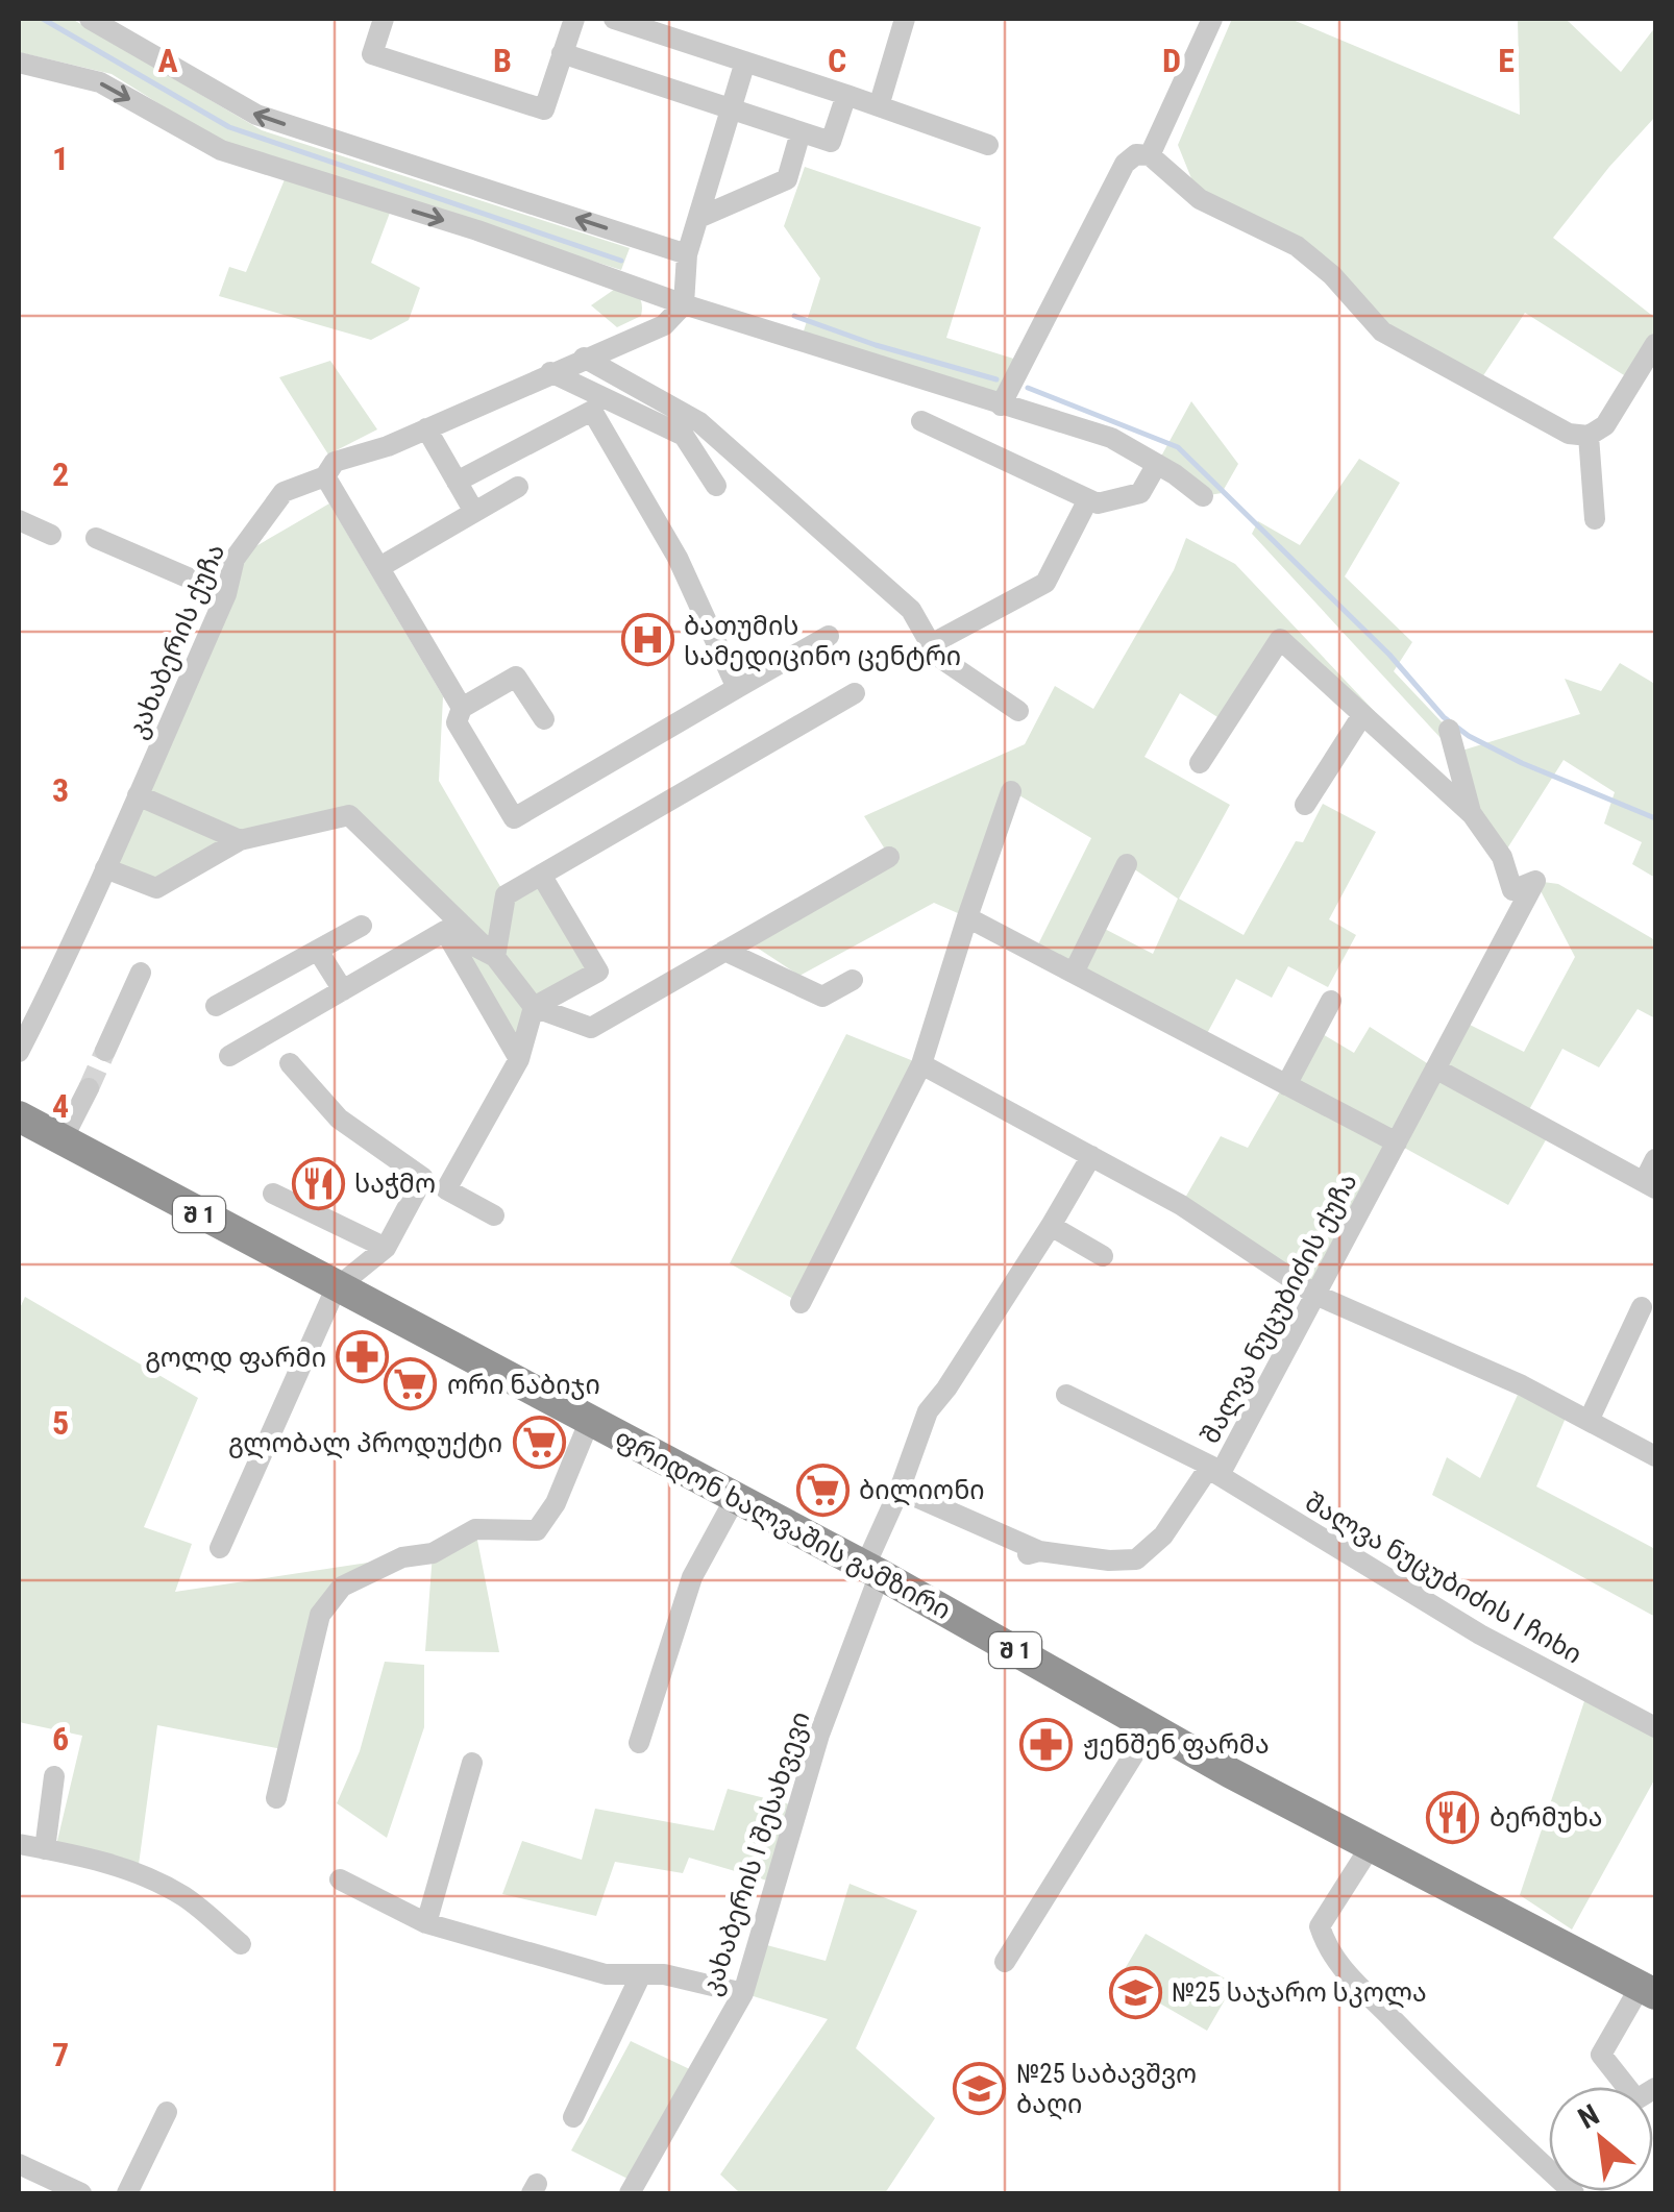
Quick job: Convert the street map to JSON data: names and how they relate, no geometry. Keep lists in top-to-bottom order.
{
  "streets": {
    "highway": ["შ 1", "ფრიდონ ხალვაშის გამზირი"],
    "street": [
      "კახაბერის ქუჩა",
      "შალვა ნუცუბიძის ქუჩა",
      "შალვა ნუცუბიძის I ჩიხი",
      "კახაბერის I შესახვევი"
    ]
  },
  "crossings": [
    ["შალვა ნუცუბიძის ქუჩა", "შალვა ნუცუბიძის I ჩიხი"],
    ["შალვა ნუცუბიძის ქუჩა", "კახაბერის I შესახვევი"],
    ["ფრიდონ ხალვაშის გამზირი", "კახაბერის I შესახვევი"]
  ],
  "places": {
    "hospital": ["ბათუმის სამედიცინო ცენტრი"],
    "restaurant": ["საჭმო", "ბერმუხა"],
    "pharmacy": ["გოლდ ფარმი", "ჟენშენ ფარმა"],
    "supermarket": ["ორი ნაბიჯი", "გლობალ პროდუქტი", "ბილიონი"],
    "school or university": ["№25 საჯარო სკოლა", "№25 საბავშვო ბაღი"]
  },
  "north": "top left",
  "grid": {
    "columns": [
      "A",
      "B",
      "C",
      "D",
      "E"
    ],
    "rows": [
      "1",
      "2",
      "3",
      "4",
      "5",
      "6",
      "7"
    ]
  }
}
